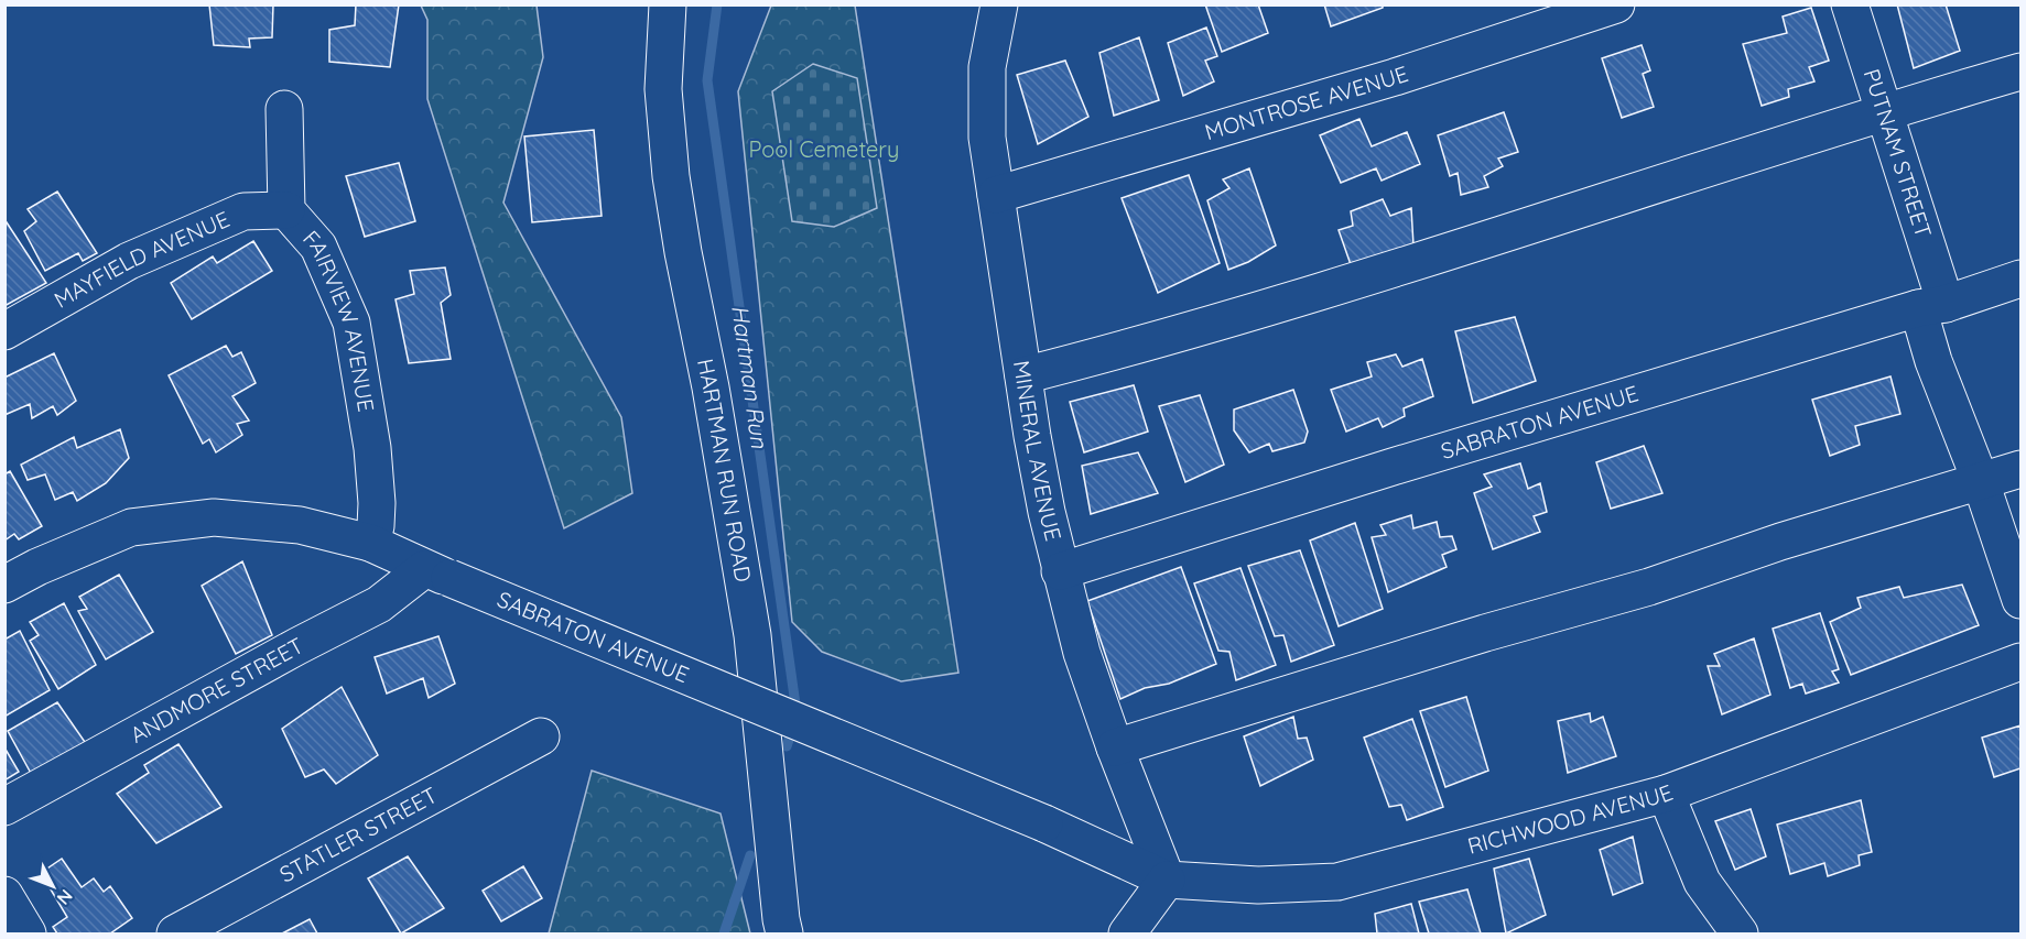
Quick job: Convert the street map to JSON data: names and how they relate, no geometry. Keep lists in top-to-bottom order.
{
  "streets": {
    "street": [
      "MONTROSE AVENUE",
      "PUTNAM STREET",
      "MAYFIELD AVENUE",
      "FAIRVIEW AVENUE",
      "SABRATON AVENUE",
      "MINERAL AVENUE",
      "HARTMAN RUN ROAD",
      "ANDMORE STREET",
      "RICHWOOD AVENUE",
      "STATLER STREET"
    ]
  },
  "crossings": [
    ["MONTROSE AVENUE", "MINERAL AVENUE"],
    ["PUTNAM STREET", "SABRATON AVENUE"],
    ["MAYFIELD AVENUE", "FAIRVIEW AVENUE"],
    ["FAIRVIEW AVENUE", "SABRATON AVENUE"],
    ["SABRATON AVENUE", "MINERAL AVENUE"],
    ["SABRATON AVENUE", "ANDMORE STREET"],
    ["SABRATON AVENUE", "RICHWOOD AVENUE"],
    ["MINERAL AVENUE", "RICHWOOD AVENUE"]
  ],
  "water": ["Hartman Run"],
  "parks": ["Pool Cemetery"],
  "north": "bottom right"
}
